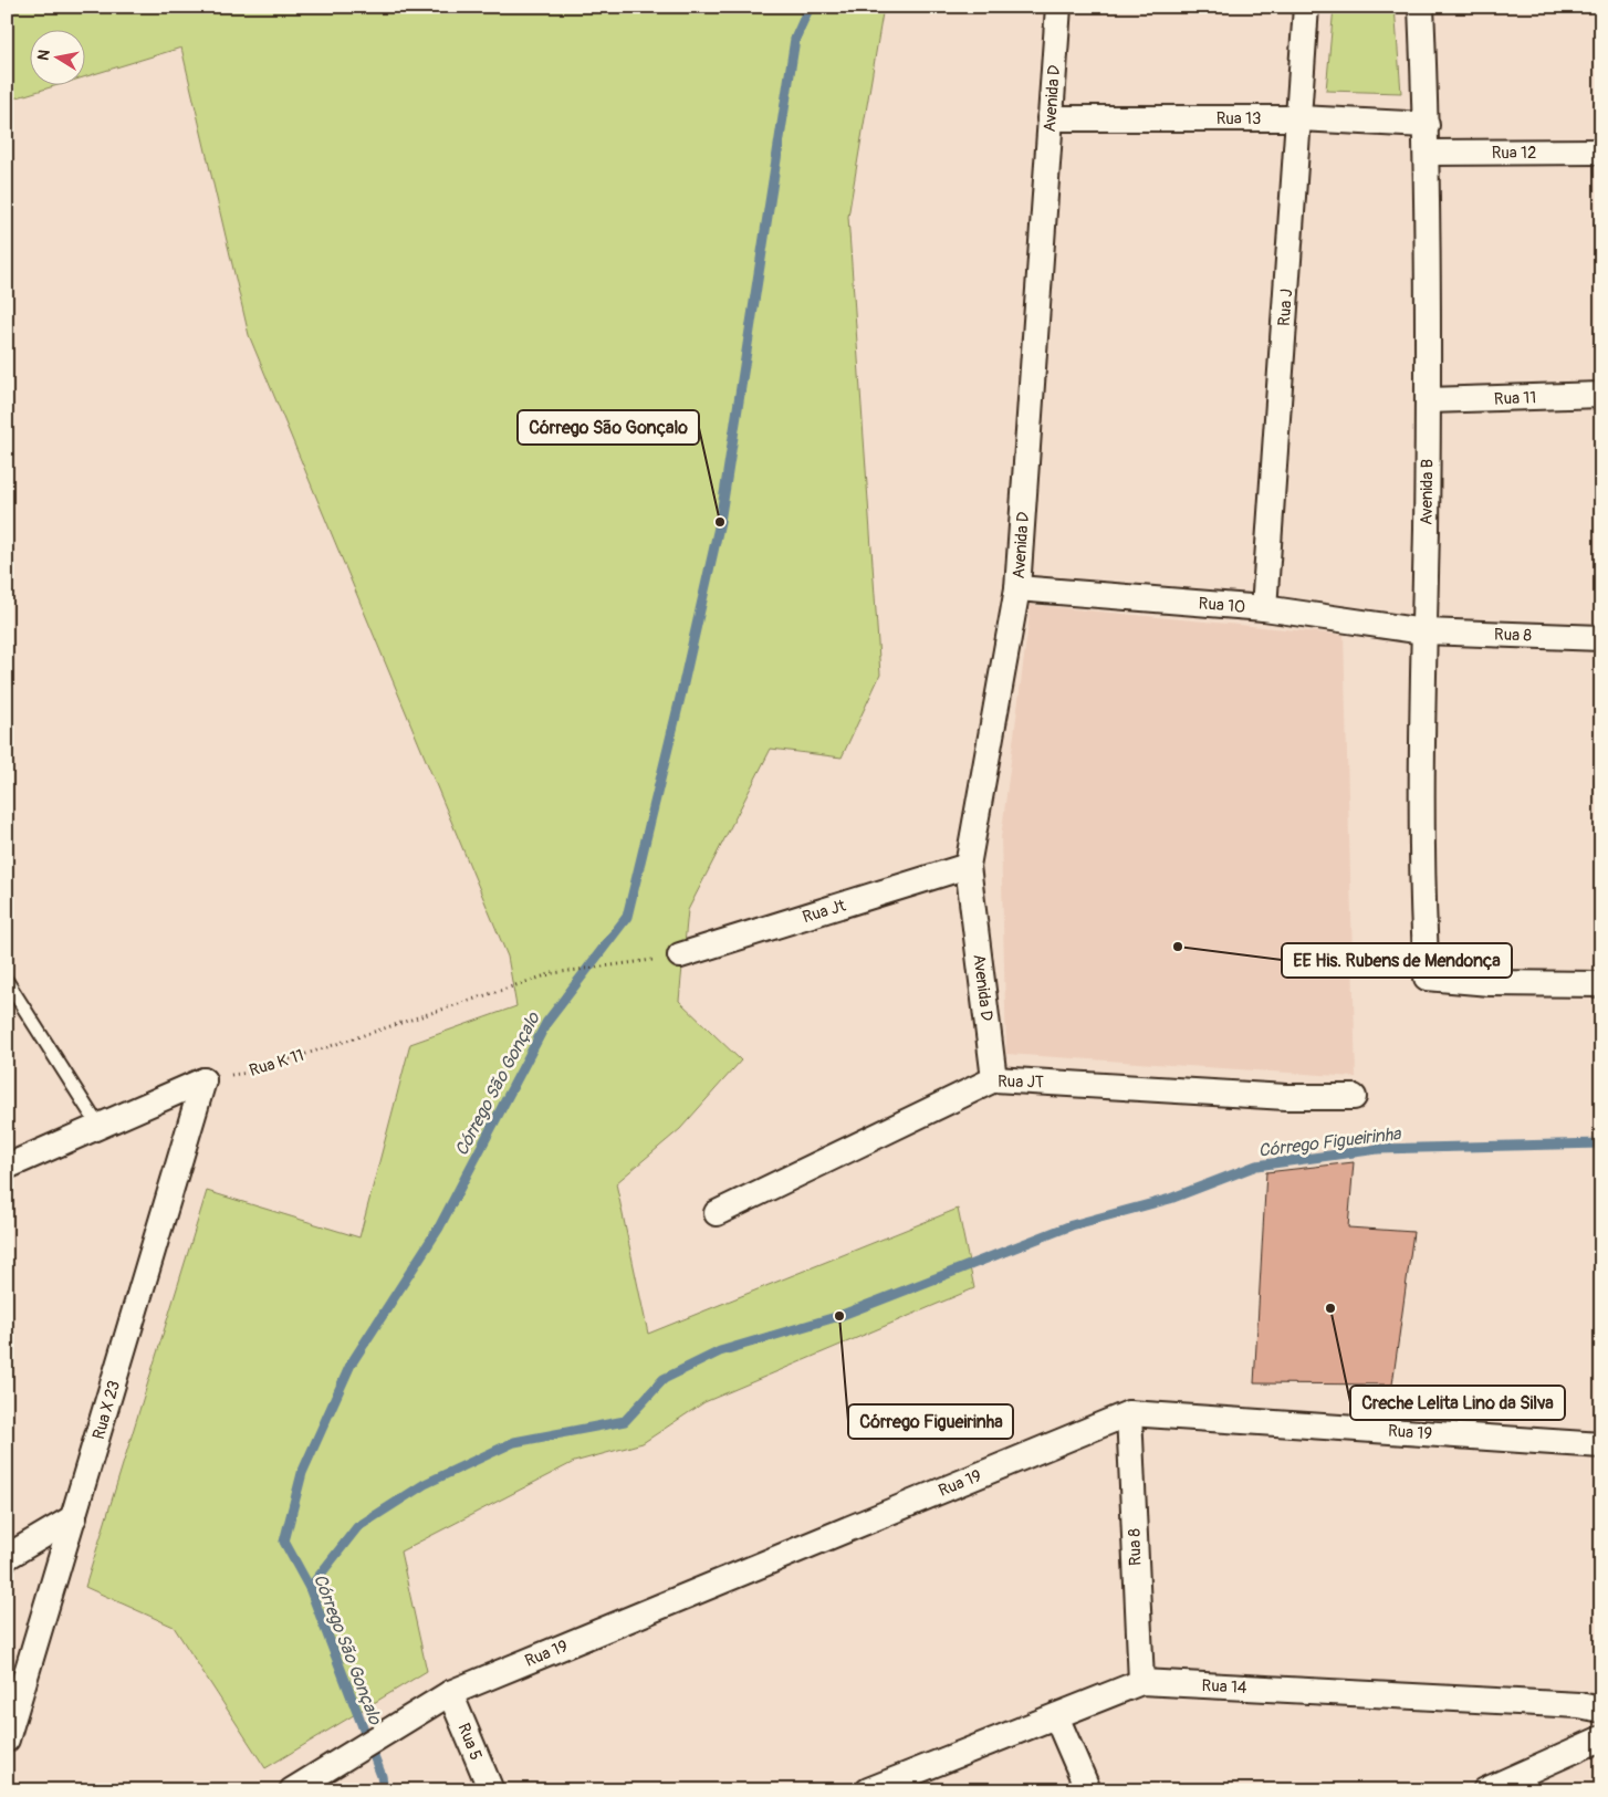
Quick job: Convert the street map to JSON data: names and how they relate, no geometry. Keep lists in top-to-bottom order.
{
  "streets": {
    "street": [
      "Avenida D",
      "Rua 13",
      "Rua 12",
      "Rua J",
      "Rua 11",
      "Avenida B",
      "Rua 10",
      "Rua 8",
      "Rua Jt",
      "Rua JT",
      "Rua X 23",
      "Rua 19",
      "Rua 14",
      "Rua 5"
    ],
    "path": ["Rua K 11"]
  },
  "crossings": [
    ["Avenida D", "Rua 13"],
    ["Avenida D", "Rua 10"],
    ["Avenida D", "Rua Jt"],
    ["Avenida D", "Rua JT"],
    ["Rua 13", "Rua J"],
    ["Rua 13", "Avenida B"],
    ["Rua 12", "Avenida B"],
    ["Rua J", "Rua 10"],
    ["Rua 11", "Avenida B"],
    ["Avenida B", "Rua 10"],
    ["Avenida B", "Rua 8"],
    ["Rua 10", "Rua 8"],
    ["Rua 8", "Rua 19"],
    ["Rua 8", "Rua 14"],
    ["Rua Jt", "Rua K 11"],
    ["Rua K 11", "Rua X 23"],
    ["Rua 19", "Rua 5"]
  ],
  "water": ["Córrego São Gonçalo", "Córrego Figueirinha"],
  "places": [
    "Córrego São Gonçalo",
    "EE His. Rubens de Mendonça",
    "Creche Lelita Lino da Silva",
    "Córrego Figueirinha"
  ],
  "north": "left"
}
